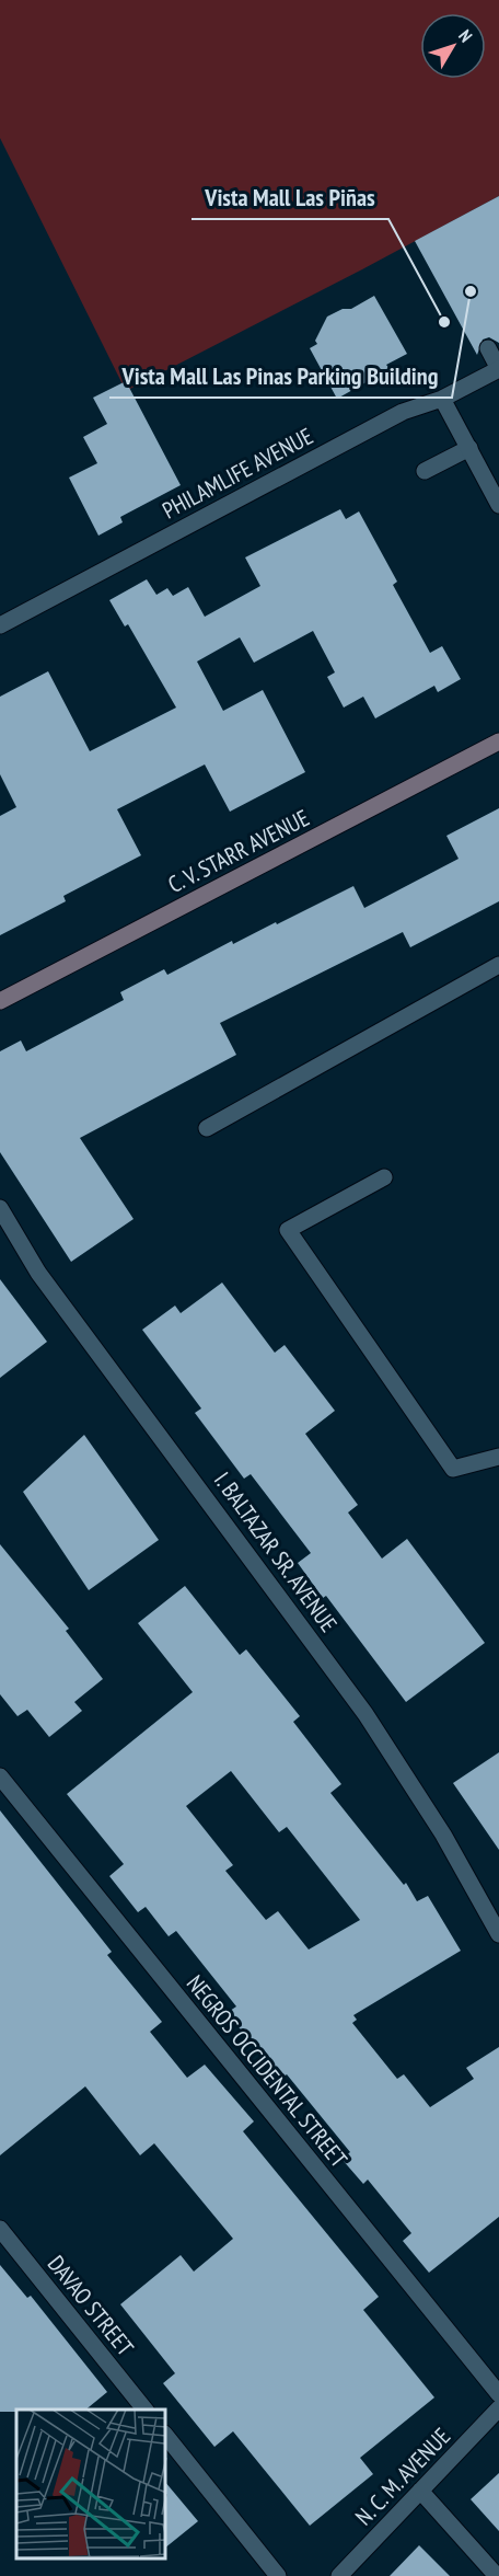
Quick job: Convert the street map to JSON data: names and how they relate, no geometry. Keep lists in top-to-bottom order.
{
  "streets": {
    "main road": ["C. V. STARR AVENUE"],
    "street": [
      "PHILAMLIFE AVENUE",
      "I. BALTAZAR SR. AVENUE",
      "NEGROS OCCIDENTAL STREET",
      "DAVAO STREET",
      "N. C. M. AVENUE"
    ]
  },
  "places": ["Vista Mall Las Pinas Parking Building", "Vista Mall Las Piñas"],
  "north": "top right"
}
